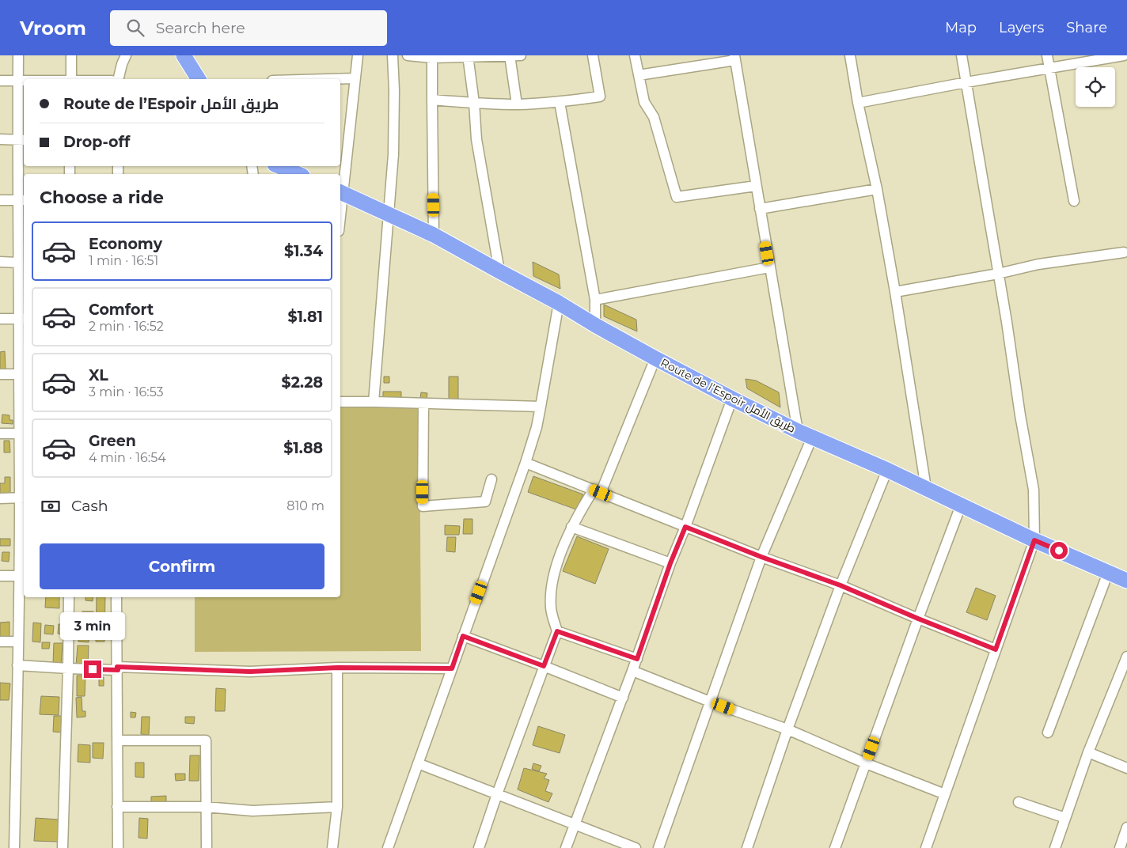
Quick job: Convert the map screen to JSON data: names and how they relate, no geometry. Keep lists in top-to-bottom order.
{
  "streets": {
    "highway": ["Route de l’Espoir طريق الأمل"]
  },
  "page": {
    "header": "Vroom",
    "search": "Search here",
    "nav": ["Map", "Layers", "Share"],
    "banner": ["Route de l’Espoir طريق الأمل", "Drop-off"],
    "heading": "Choose a ride",
    "list": [
      {
        "name": "Economy",
        "note": "1 min · 16:51",
        "value": "$1.34"
      },
      {
        "name": "Comfort",
        "note": "2 min · 16:52",
        "value": "$1.81"
      },
      {
        "name": "XL",
        "note": "3 min · 16:53",
        "value": "$2.28"
      },
      {
        "name": "Green",
        "note": "4 min · 16:54",
        "value": "$1.88"
      }
    ],
    "pay": ["Cash", "810 m"],
    "buttons": "Confirm",
    "bubble": "3 min"
  }
}
